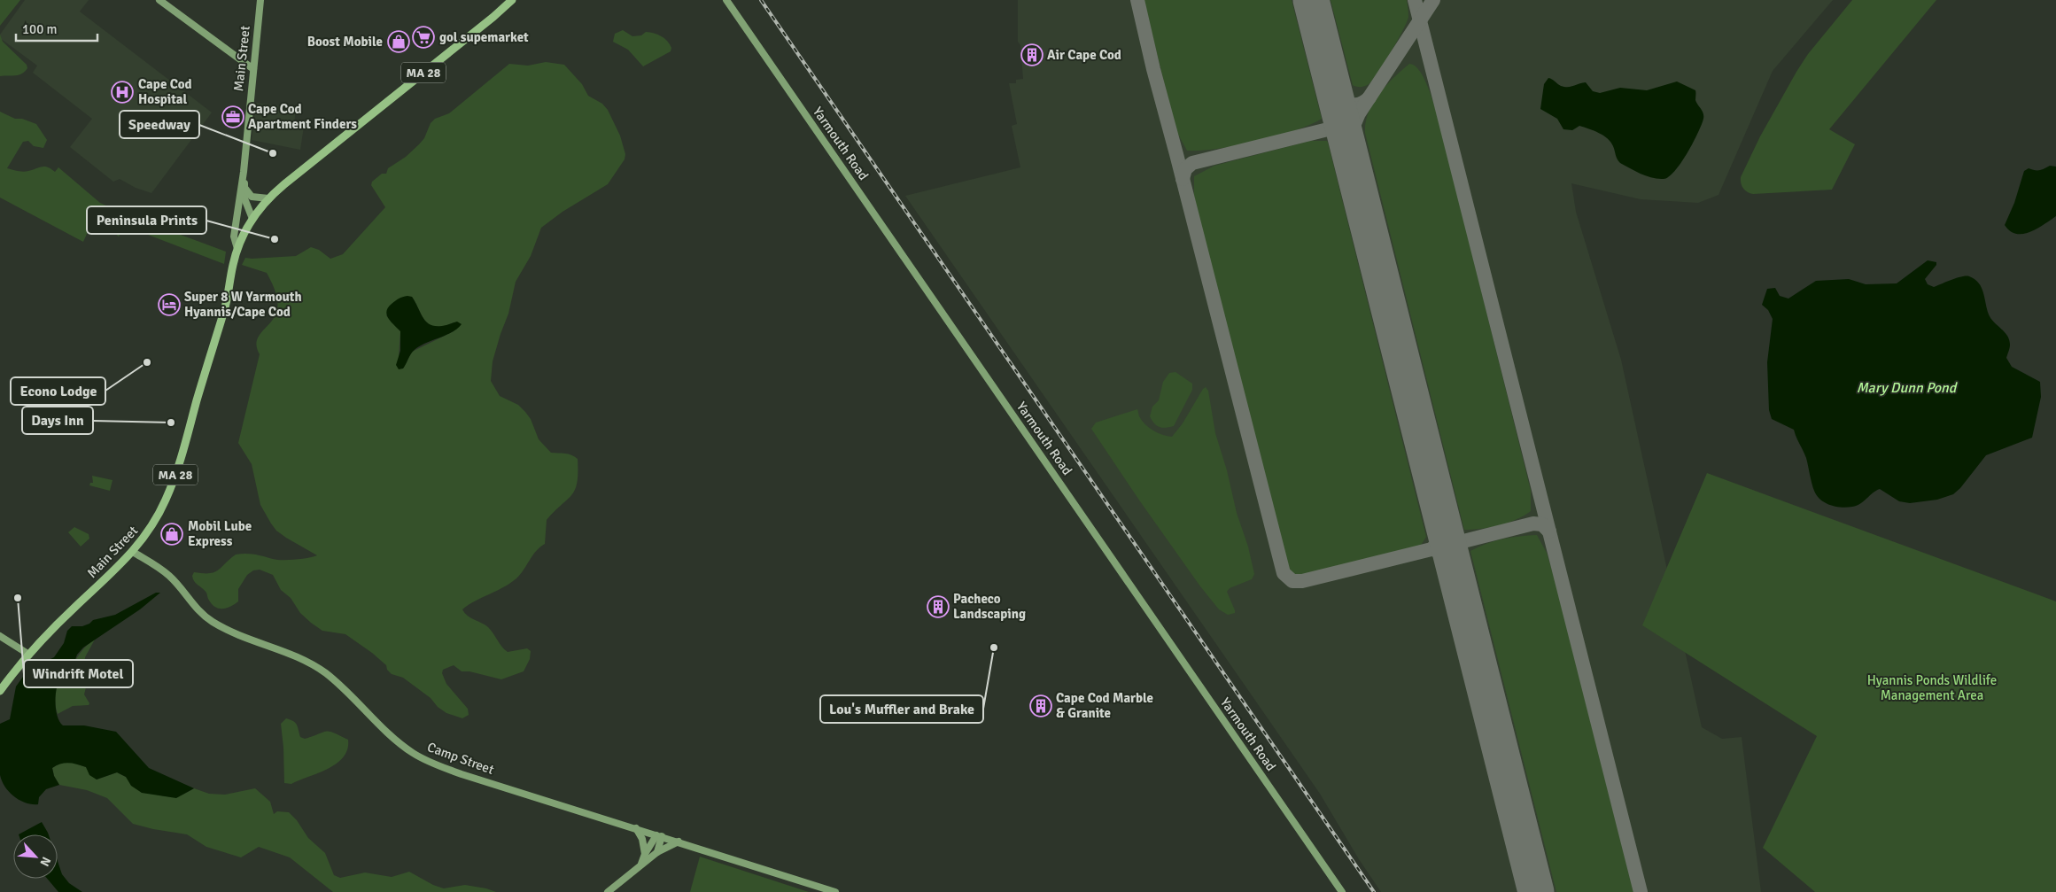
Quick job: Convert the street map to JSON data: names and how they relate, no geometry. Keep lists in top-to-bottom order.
{
  "streets": {
    "main road": [
      "Main Street",
      "MA 28",
      "Yarmouth Road",
      "Camp Street"
    ]
  },
  "crossings": [
    ["Main Street", "MA 28"],
    ["Main Street", "Camp Street"]
  ],
  "water": ["Mary Dunn Pond"],
  "parks": ["Hyannis Ponds Wildlife Management Area"],
  "places": {
    "supermarket": ["gol supemarket"],
    "shop": ["Boost Mobile", "Mobil Lube Express"],
    "building": ["Air Cape Cod", "Pacheco Landscaping", "Cape Cod Marble & Granite"],
    "hospital": ["Cape Cod Hospital"],
    "office": ["Cape Cod Apartment Finders"],
    "other": [
      "Speedway",
      "Peninsula Prints",
      "Econo Lodge",
      "Days Inn",
      "Windrift Motel",
      "Lou's Muffler and Brake"
    ],
    "hotel": ["Super 8 W Yarmouth Hyannis/Cape Cod"]
  },
  "scale_bar": "100 m",
  "north": "bottom right"
}
